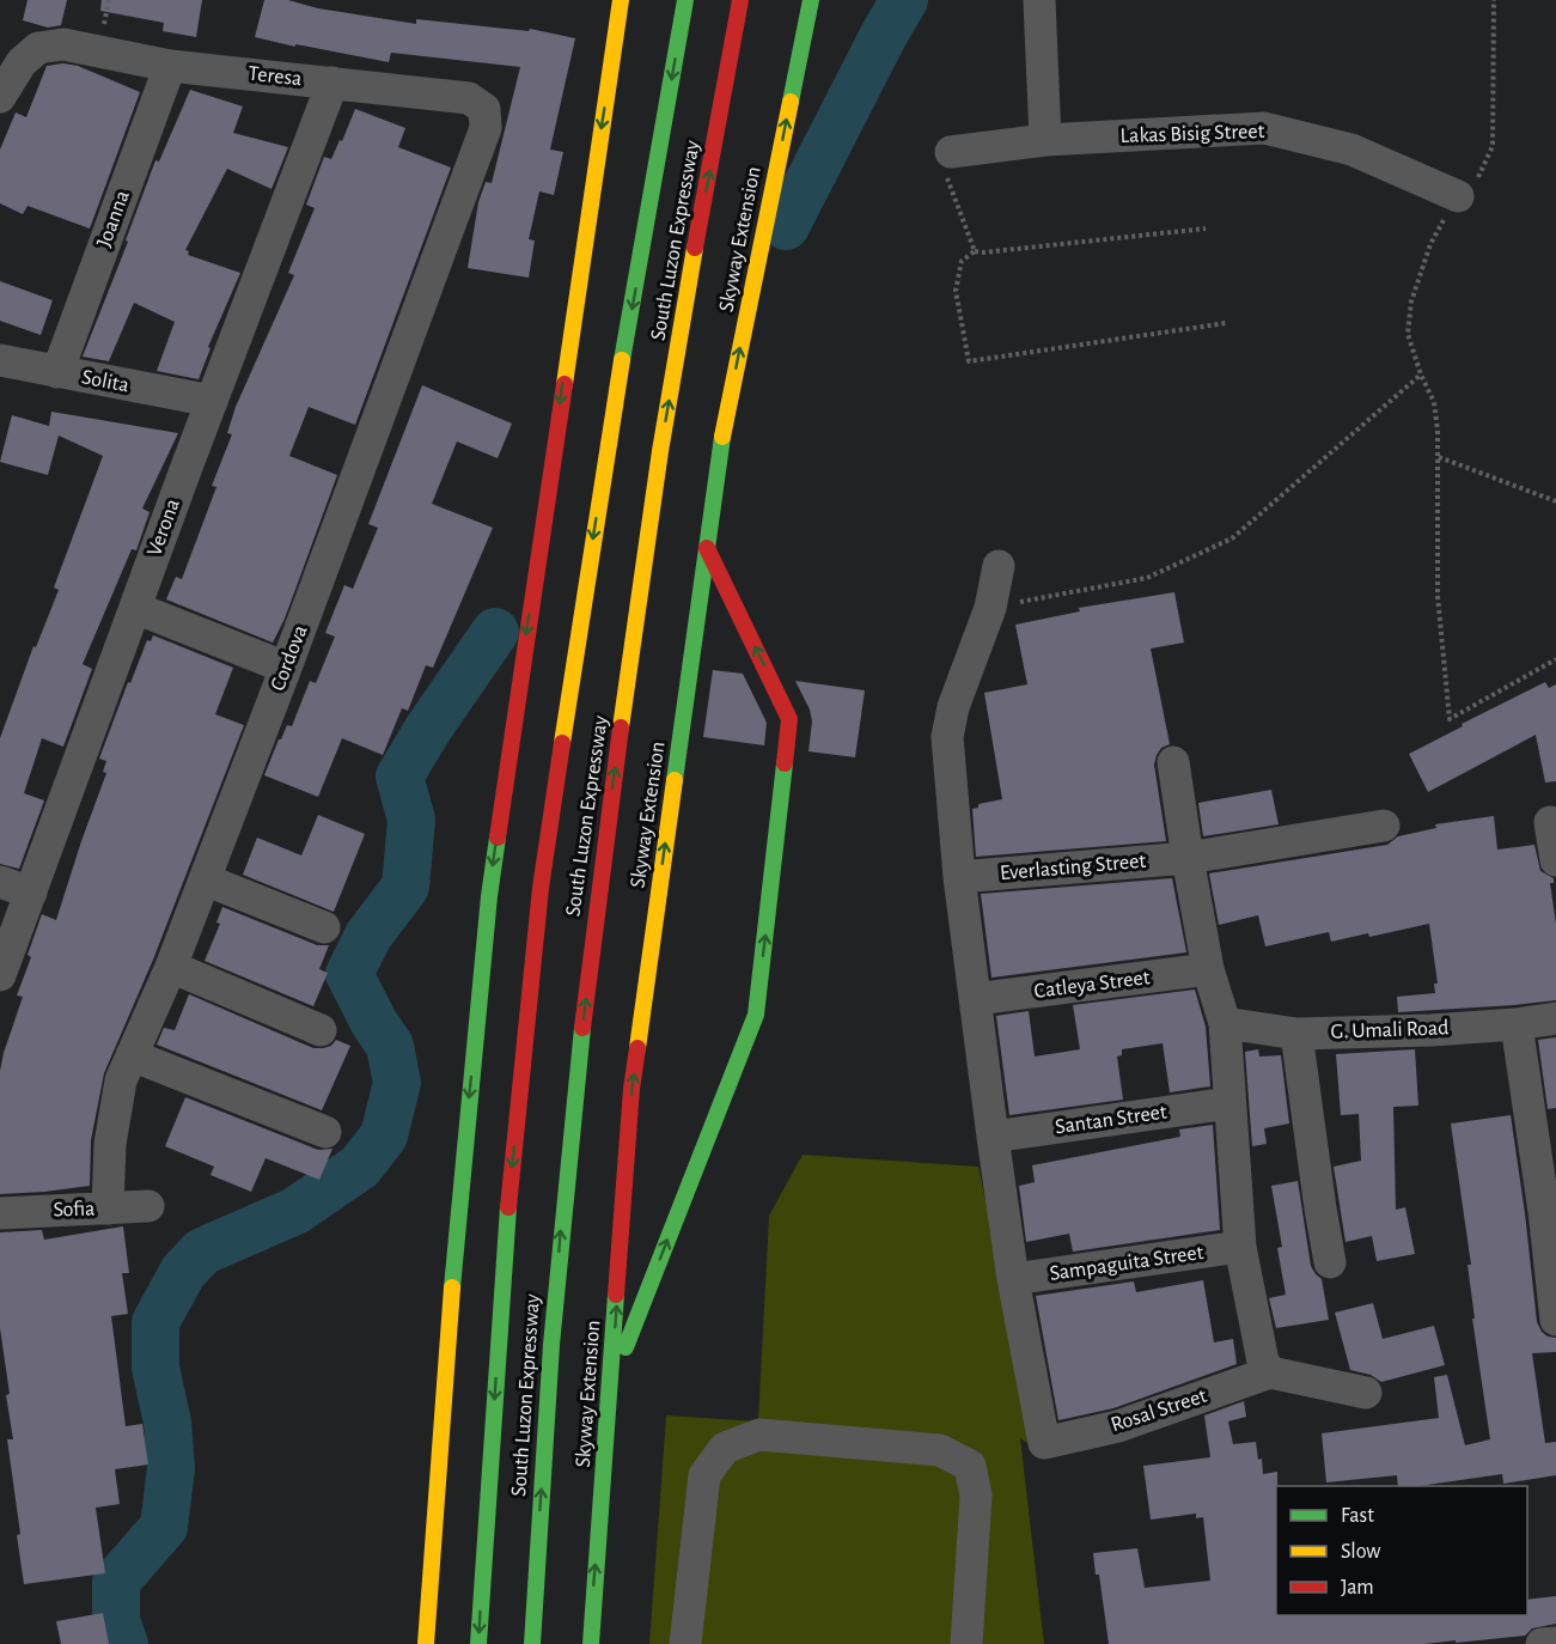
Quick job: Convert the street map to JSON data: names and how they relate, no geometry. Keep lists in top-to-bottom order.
{
  "streets": {
    "highway": ["Skyway Extension", "South Luzon Expressway"],
    "street": [
      "Teresa",
      "Lakas Bisig Street",
      "Joanna",
      "Solita",
      "Verona",
      "Cordova",
      "Everlasting Street",
      "Catleya Street",
      "G. Umali Road",
      "Santan Street",
      "Sofia",
      "Sampaguita Street",
      "Rosal Street"
    ]
  },
  "crossings": [
    ["Teresa", "Joanna"],
    ["Teresa", "Verona"],
    ["Teresa", "Cordova"],
    ["Joanna", "Solita"],
    ["Solita", "Verona"],
    ["Cordova", "Sofia"],
    ["Sampaguita Street", "Rosal Street"]
  ],
  "legend": ["Fast", "Slow", "Jam"]
}
